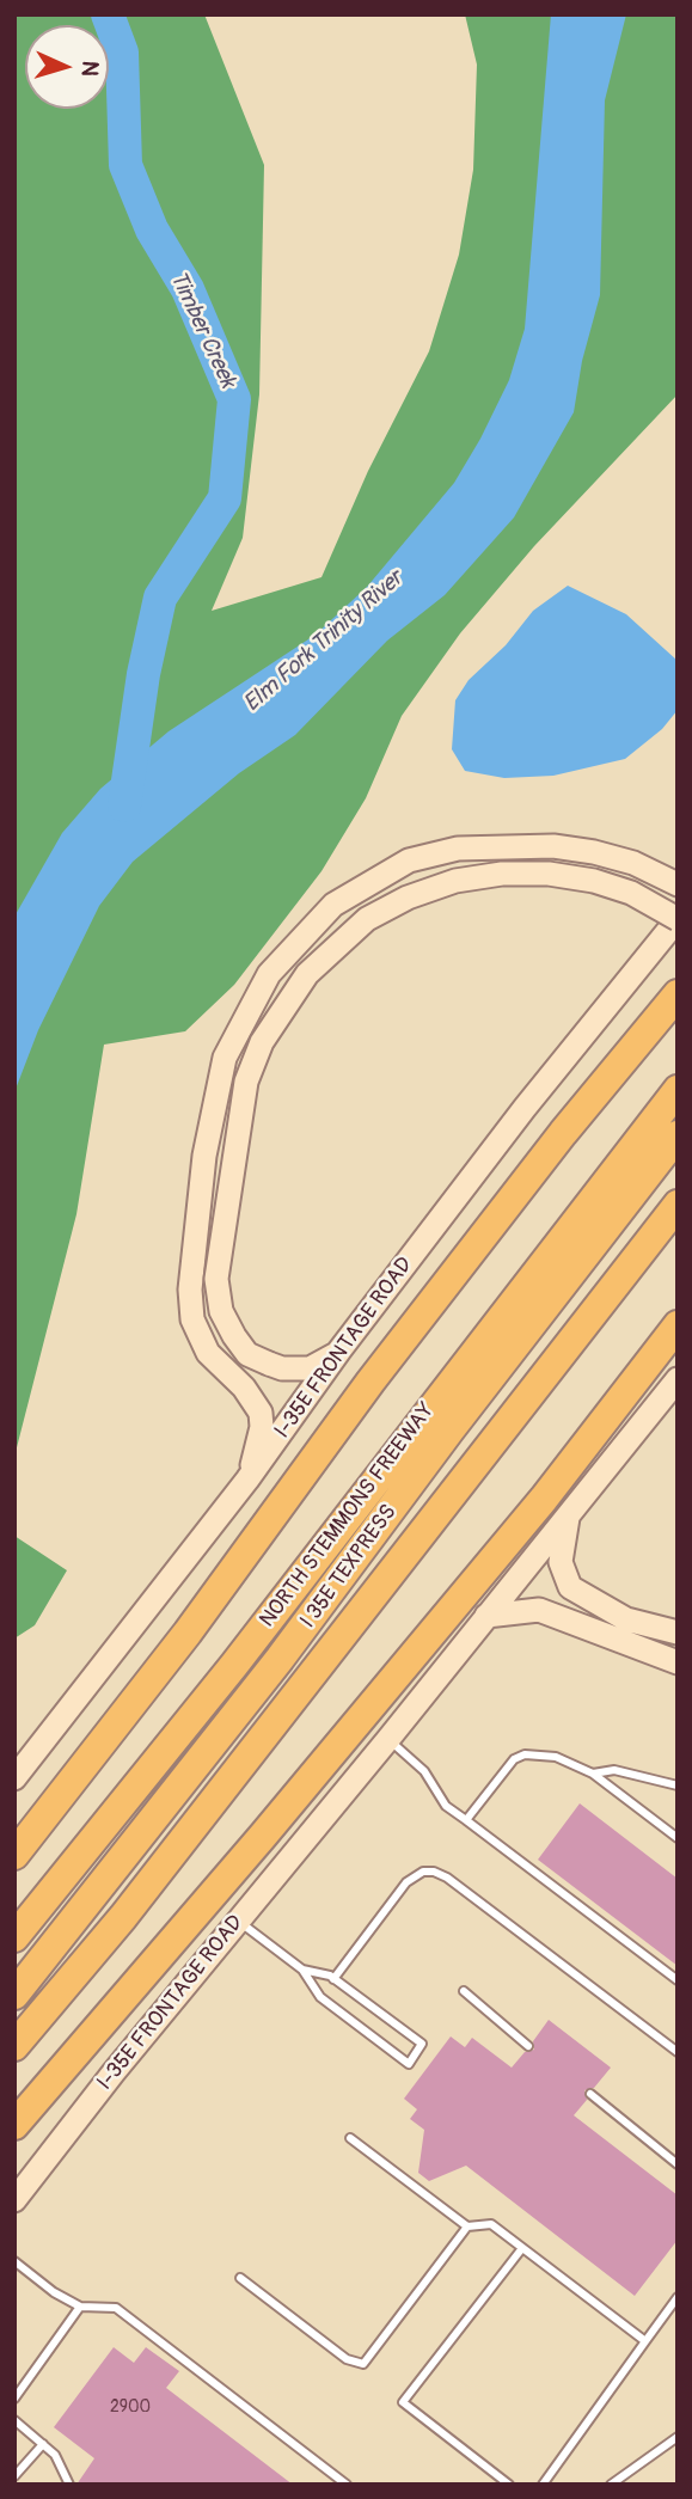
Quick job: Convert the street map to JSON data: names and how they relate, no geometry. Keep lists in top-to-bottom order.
{
  "streets": {
    "highway": ["NORTH STEMMONS FREEWAY", "I 35E TEXPRESS"],
    "main road": ["I-35E FRONTAGE ROAD"]
  },
  "crossings": [
    ["NORTH STEMMONS FREEWAY", "I 35E TEXPRESS"]
  ],
  "water": ["Timber Creek", "Elm Fork Trinity River"],
  "house_numbers": ["2900"],
  "north": "right"
}
